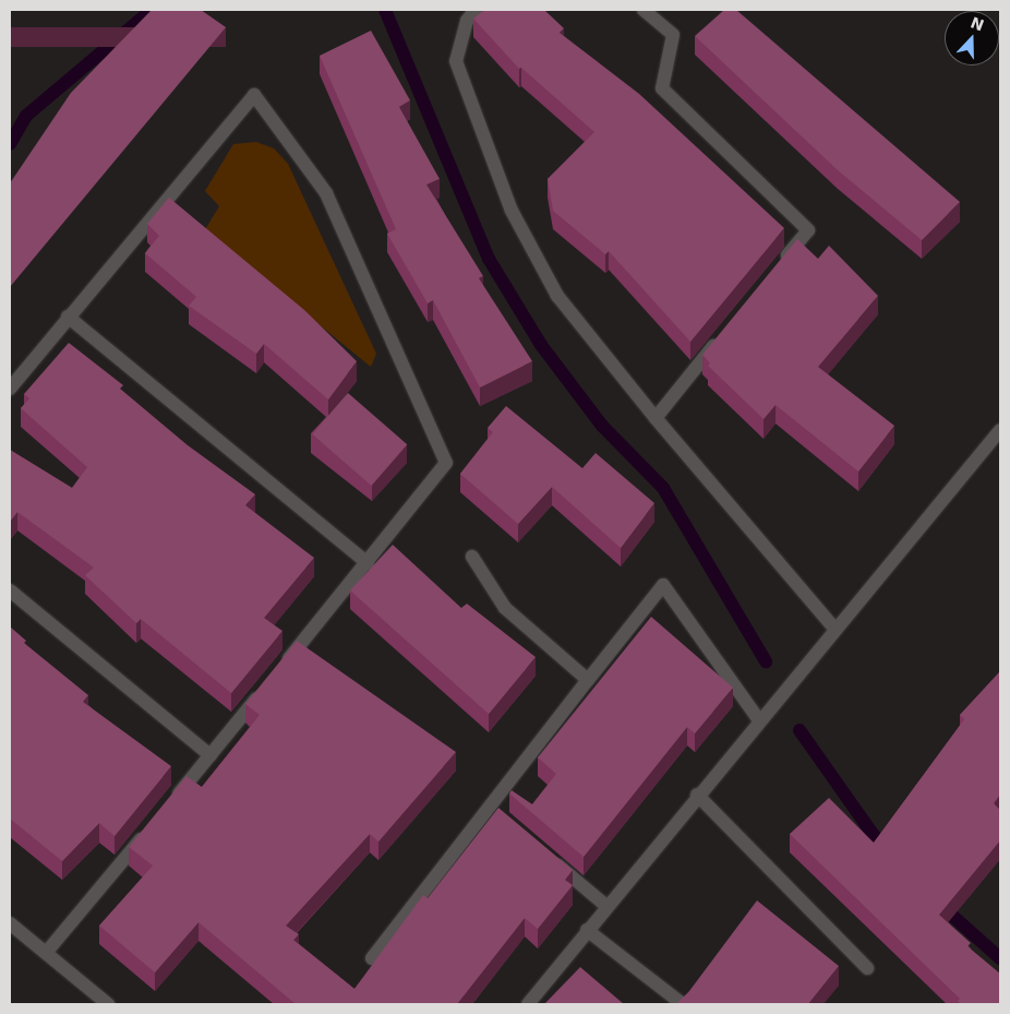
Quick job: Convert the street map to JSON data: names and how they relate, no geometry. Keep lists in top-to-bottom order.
{
  "north": "top"
}
